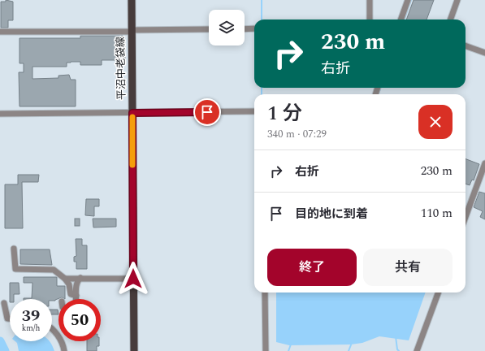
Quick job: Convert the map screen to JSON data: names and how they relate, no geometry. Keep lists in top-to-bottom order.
{
  "streets": {
    "main road": ["平沼中老袋線"]
  },
  "page": {
    "turn": ["230 m", "右折"],
    "heading": ["1 分", "340 m · 07:29"],
    "list": [
      {
        "name": "右折",
        "value": "230 m"
      },
      {
        "name": "目的地に到着",
        "value": "110 m"
      }
    ],
    "buttons": ["終了", "共有"],
    "speed": "39 km/h",
    "limit": "50"
  }
}
